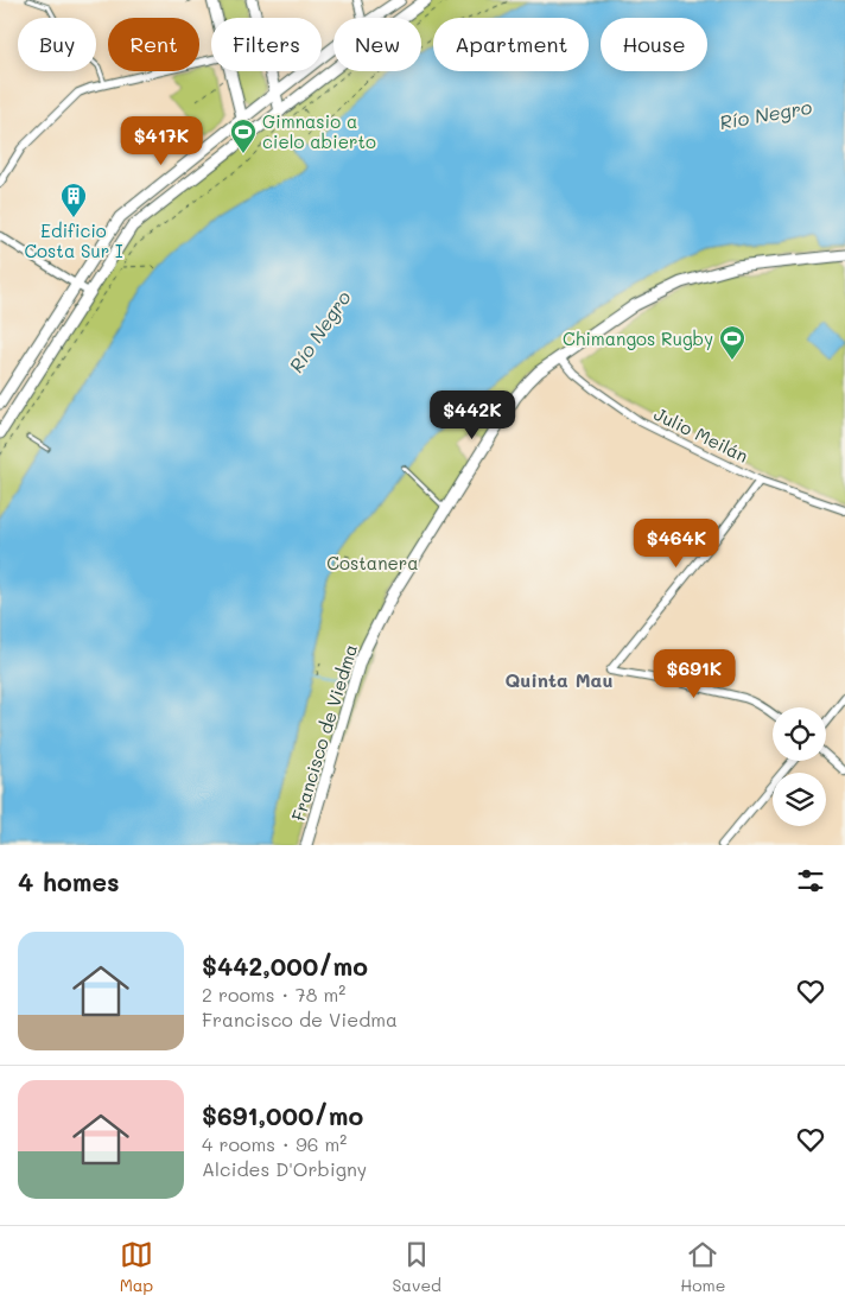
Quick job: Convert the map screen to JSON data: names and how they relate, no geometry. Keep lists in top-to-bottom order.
{
  "streets": {
    "main road": ["Francisco de Viedma"],
    "street": ["Julio Meilán"]
  },
  "crossings": [
    ["Julio Meilán", "Francisco de Viedma"]
  ],
  "districts": ["Quinta Mau"],
  "water": ["Río Negro"],
  "parks": ["Costanera"],
  "places": {
    "sports": ["Gimnasio a cielo abierto", "Chimangos Rugby"],
    "building": ["Edificio Costa Sur I"]
  },
  "page": {
    "chip": [
      "Buy",
      "Rent",
      "Filters",
      "New",
      "Apartment",
      "House"
    ],
    "price": [
      "$417K",
      "$442K",
      "$464K",
      "$691K"
    ],
    "heading": "4 homes",
    "list": [
      {
        "name": "$442,000/mo",
        "note": "2 rooms · 78 m² · Francisco de Viedma"
      },
      {
        "name": "$691,000/mo",
        "note": "4 rooms · 96 m² · Alcides D'Orbigny"
      }
    ],
    "tabs": ["Map", "Saved", "Home"]
  }
}
